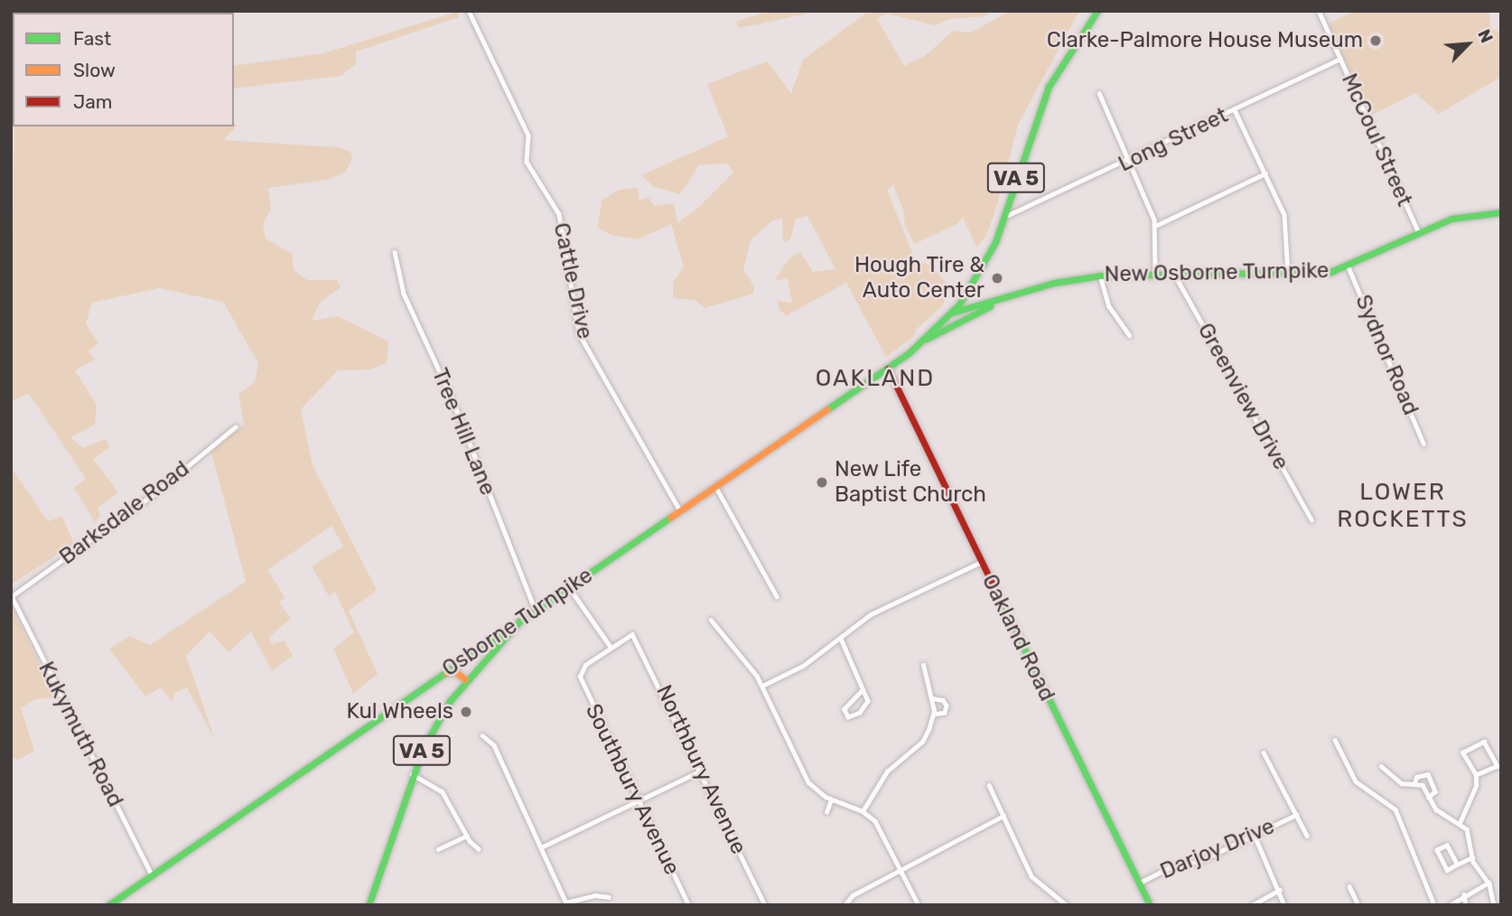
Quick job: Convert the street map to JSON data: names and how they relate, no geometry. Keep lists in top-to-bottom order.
{
  "streets": {
    "street": [
      "Long Street",
      "McCoul Street",
      "VA 5",
      "New Osborne Turnpike",
      "Cattle Drive",
      "Sydnor Road",
      "Greenview Drive",
      "Tree Hill Lane",
      "Barksdale Road",
      "Osborne Turnpike",
      "Oakland Road",
      "Kukymuth Road",
      "Northbury Avenue",
      "Southbury Avenue",
      "Darjoy Drive"
    ]
  },
  "crossings": [
    ["Long Street", "McCoul Street"],
    ["Long Street", "VA 5"],
    ["McCoul Street", "New Osborne Turnpike"],
    ["VA 5", "New Osborne Turnpike"],
    ["VA 5", "Osborne Turnpike"],
    ["New Osborne Turnpike", "Sydnor Road"],
    ["New Osborne Turnpike", "Greenview Drive"],
    ["New Osborne Turnpike", "Osborne Turnpike"],
    ["Cattle Drive", "Osborne Turnpike"],
    ["Tree Hill Lane", "Osborne Turnpike"],
    ["Barksdale Road", "Kukymuth Road"],
    ["Osborne Turnpike", "Oakland Road"],
    ["Osborne Turnpike", "Kukymuth Road"],
    ["Oakland Road", "Darjoy Drive"],
    ["Northbury Avenue", "Southbury Avenue"]
  ],
  "districts": ["OAKLAND", "LOWER ROCKETTS"],
  "places": [
    "Clarke-Palmore House Museum",
    "Hough Tire & Auto Center",
    "New Life Baptist Church",
    "Kul Wheels"
  ],
  "legend": ["Fast", "Slow", "Jam"],
  "north": "top right"
}
